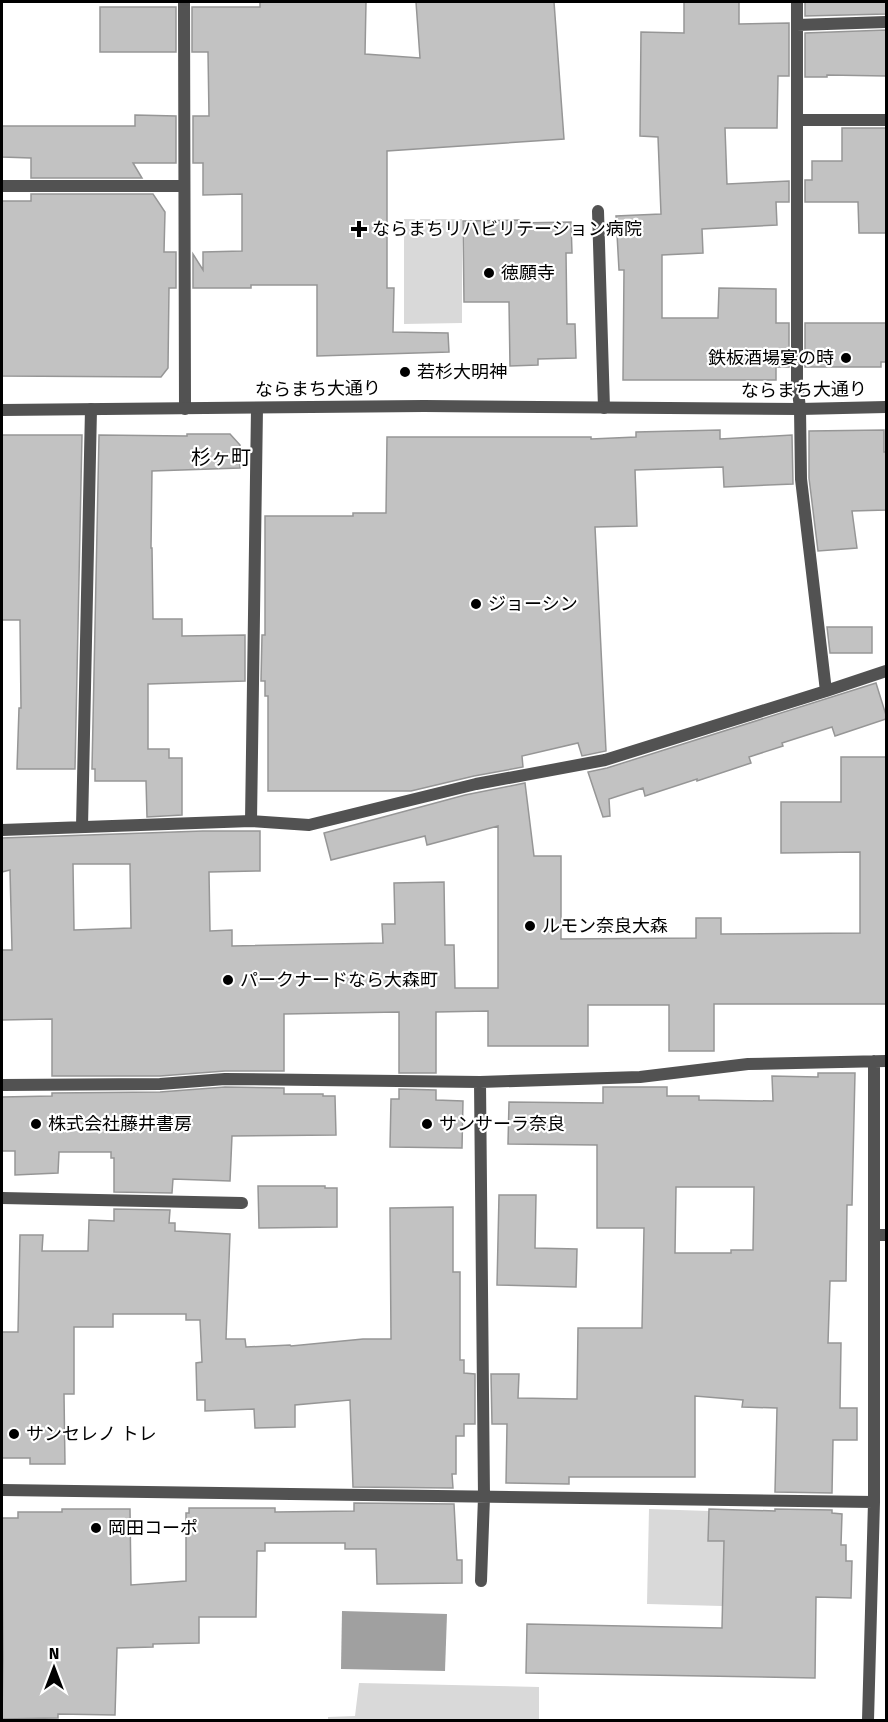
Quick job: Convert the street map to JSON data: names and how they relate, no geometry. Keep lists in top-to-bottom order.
{
  "streets": {
    "street": ["ならまち大通り"]
  },
  "districts": ["杉ヶ町"],
  "places": {
    "health": ["ならまちリハビリテーション病院"],
    "other": [
      "徳願寺",
      "鉄板酒場宴の時",
      "若杉大明神",
      "ジョーシン",
      "ルモン奈良大森",
      "パークナードなら大森町",
      "株式会社藤井書房",
      "サンサーラ奈良",
      "サンセレノ トレ",
      "岡田コーポ"
    ]
  },
  "north": "top"
}
